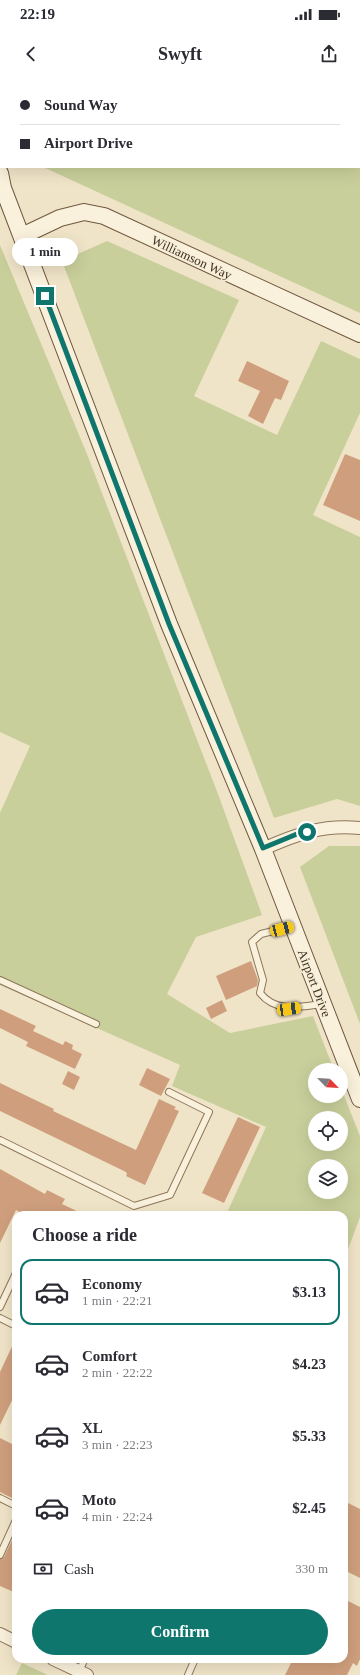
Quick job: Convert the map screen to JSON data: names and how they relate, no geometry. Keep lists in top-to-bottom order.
{
  "streets": {
    "main road": ["Williamson Way", "Airport Drive"]
  },
  "crossings": [
    ["Williamson Way", "Airport Drive"]
  ],
  "north": "bottom right",
  "page": {
    "status": "22:19",
    "header": "Swyft",
    "banner": ["Sound Way", "Airport Drive"],
    "bubble": "1 min",
    "heading": "Choose a ride",
    "list": [
      {
        "name": "Economy",
        "note": "1 min · 22:21",
        "value": "$3.13"
      },
      {
        "name": "Comfort",
        "note": "2 min · 22:22",
        "value": "$4.23"
      },
      {
        "name": "XL",
        "note": "3 min · 22:23",
        "value": "$5.33"
      },
      {
        "name": "Moto",
        "note": "4 min · 22:24",
        "value": "$2.45"
      }
    ],
    "pay": ["Cash", "330 m"],
    "buttons": "Confirm"
  }
}
